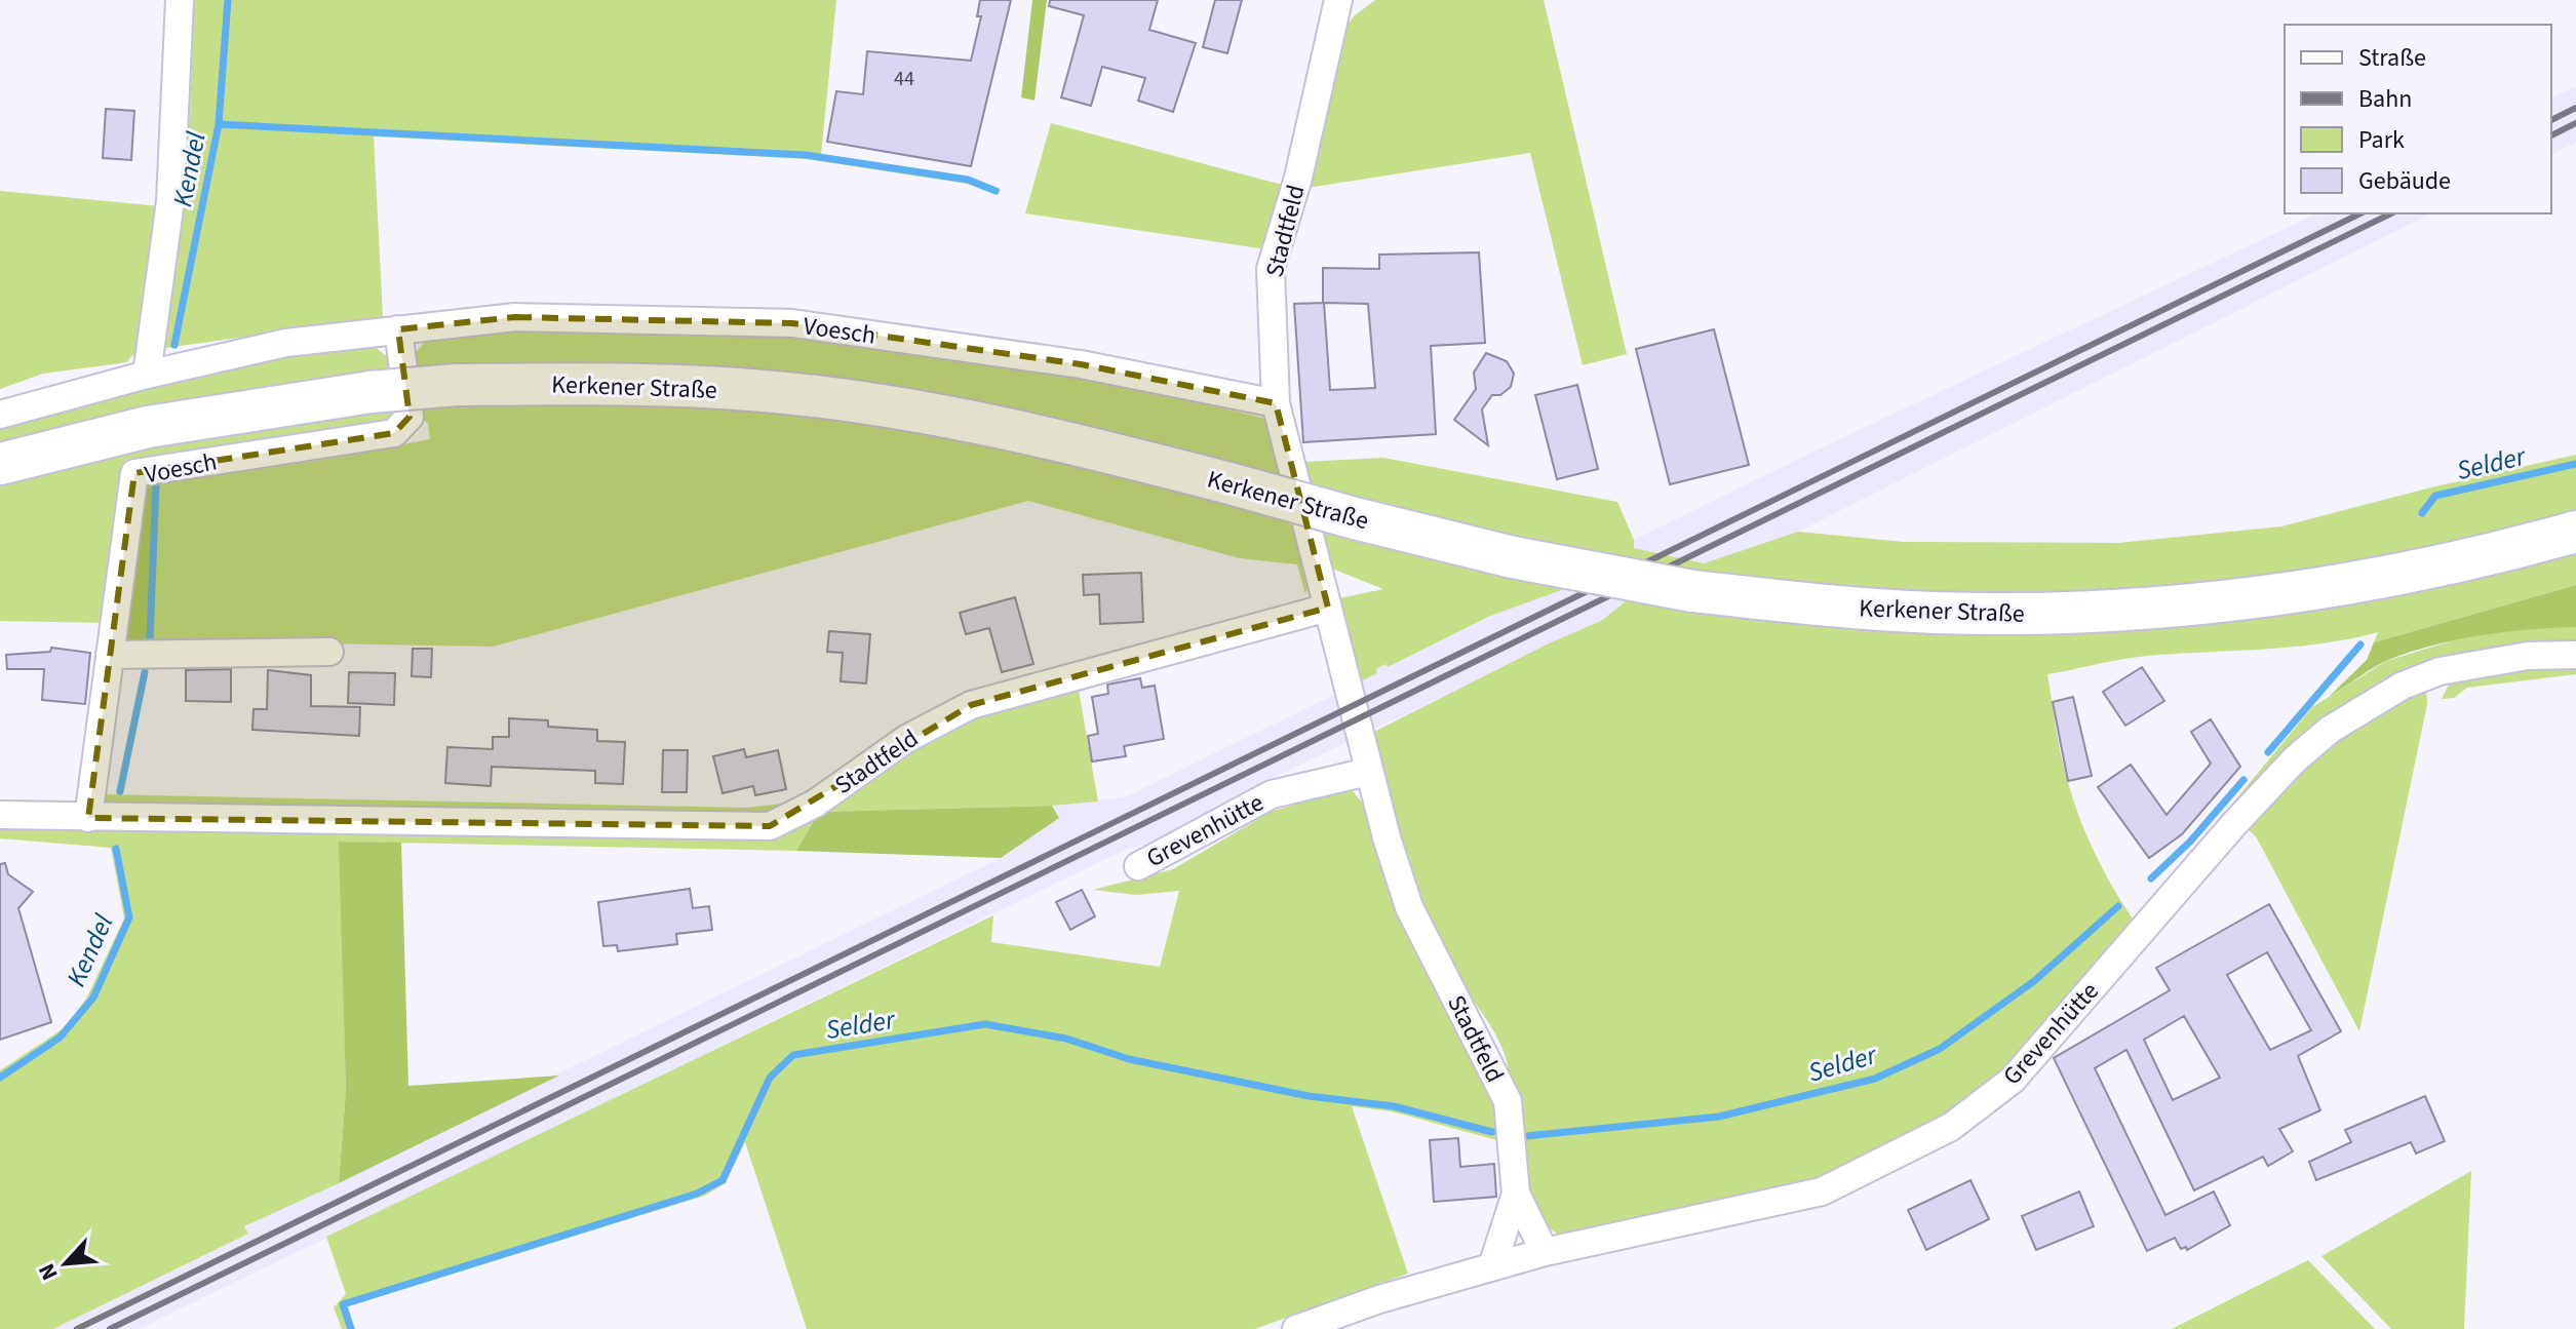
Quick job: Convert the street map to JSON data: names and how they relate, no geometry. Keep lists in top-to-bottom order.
{
  "streets": {
    "main road": ["Kerkener Straße"],
    "street": ["Stadtfeld", "Voesch", "Grevenhütte"]
  },
  "crossings": [
    ["Stadtfeld", "Voesch"],
    ["Stadtfeld", "Grevenhütte"]
  ],
  "water": ["Kendel", "Selder"],
  "house_numbers": ["44"],
  "legend": [
    "Straße",
    "Bahn",
    "Park",
    "Gebäude"
  ],
  "north": "bottom left"
}
